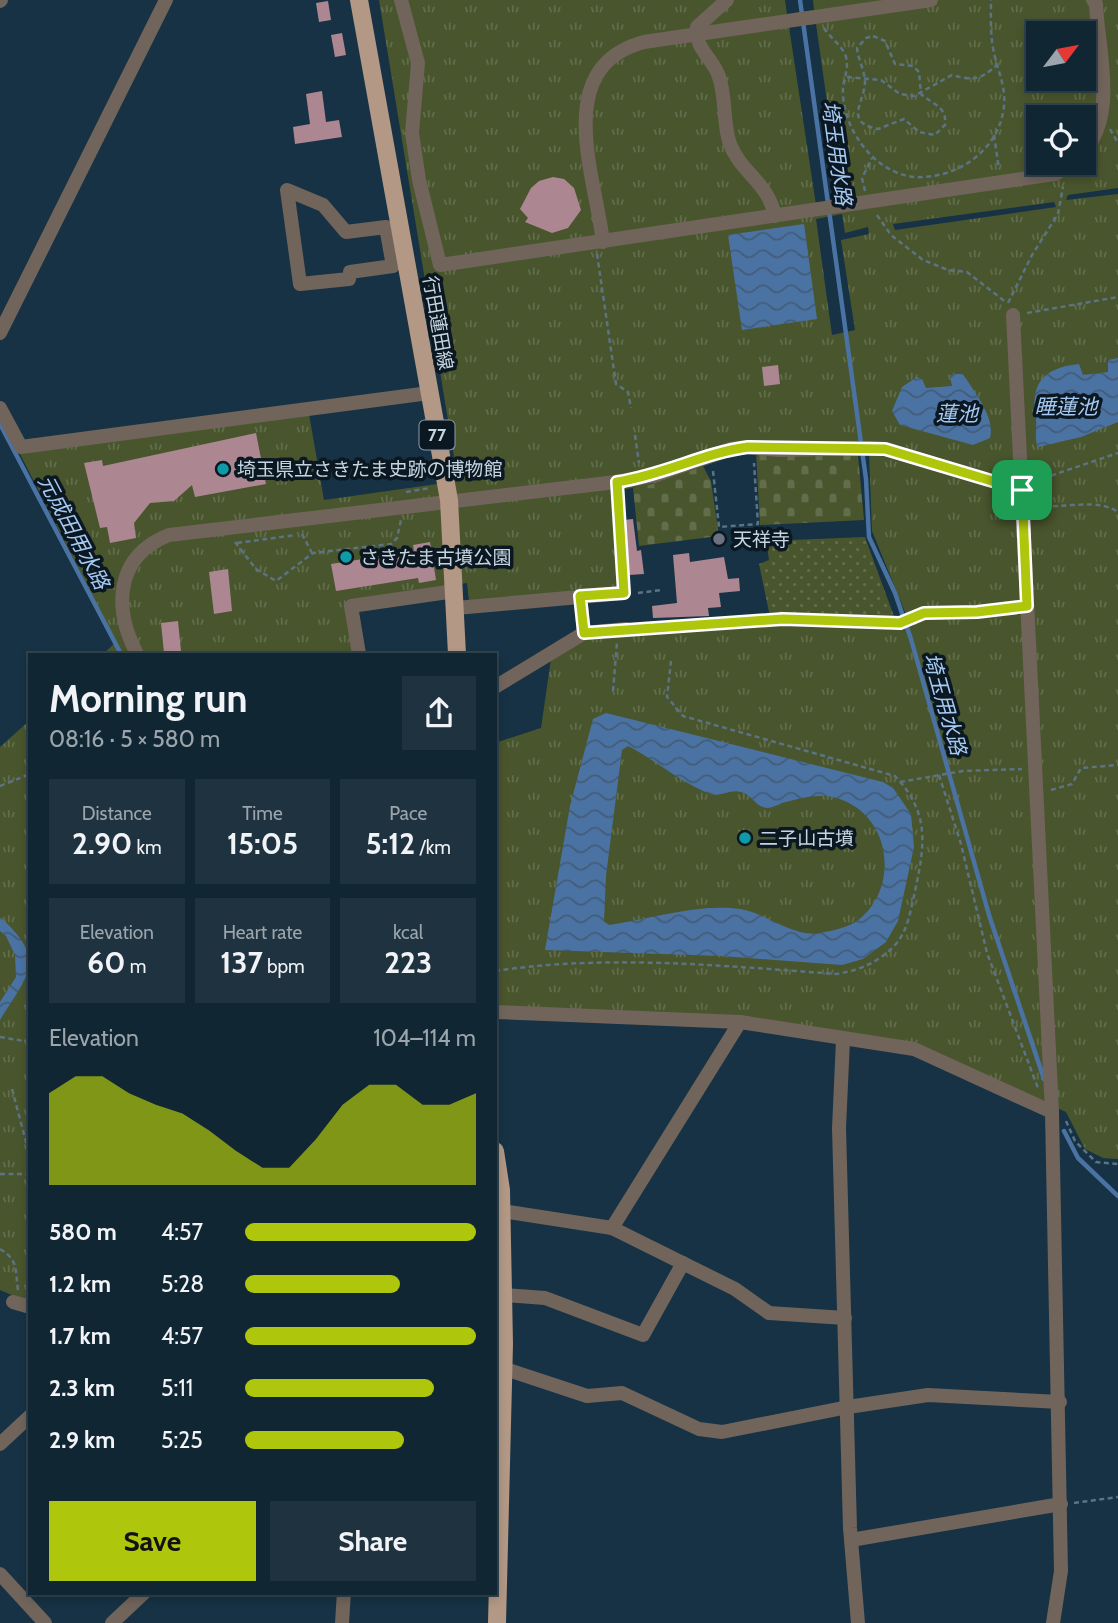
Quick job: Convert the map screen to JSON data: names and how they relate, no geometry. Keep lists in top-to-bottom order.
{
  "streets": {
    "main road": ["行田蓮田線", "77"]
  },
  "water": [
    "埼玉用水路",
    "睡蓮池",
    "蓮池",
    "元成田用水路"
  ],
  "places": [
    "埼玉県立さきたま史跡の博物館",
    "天祥寺",
    "さきたま古墳公園",
    "二子山古墳"
  ],
  "north": "top right",
  "page": {
    "heading": ["Morning run", "08:16 · 5 × 580 m"],
    "stats": [
      ["Distance", "2.90 km"],
      ["Time", "15:05"],
      ["Pace", "5:12 /km"],
      ["Elevation", "60 m"],
      ["Heart rate", "137 bpm"],
      ["kcal", "223"]
    ],
    "chart": ["Elevation", "104–114 m"],
    "list": [
      {
        "name": "580 m",
        "note": "4:57"
      },
      {
        "name": "1.2 km",
        "note": "5:28"
      },
      {
        "name": "1.7 km",
        "note": "4:57"
      },
      {
        "name": "2.3 km",
        "note": "5:11"
      },
      {
        "name": "2.9 km",
        "note": "5:25"
      }
    ],
    "buttons": ["Save", "Share"]
  }
}
